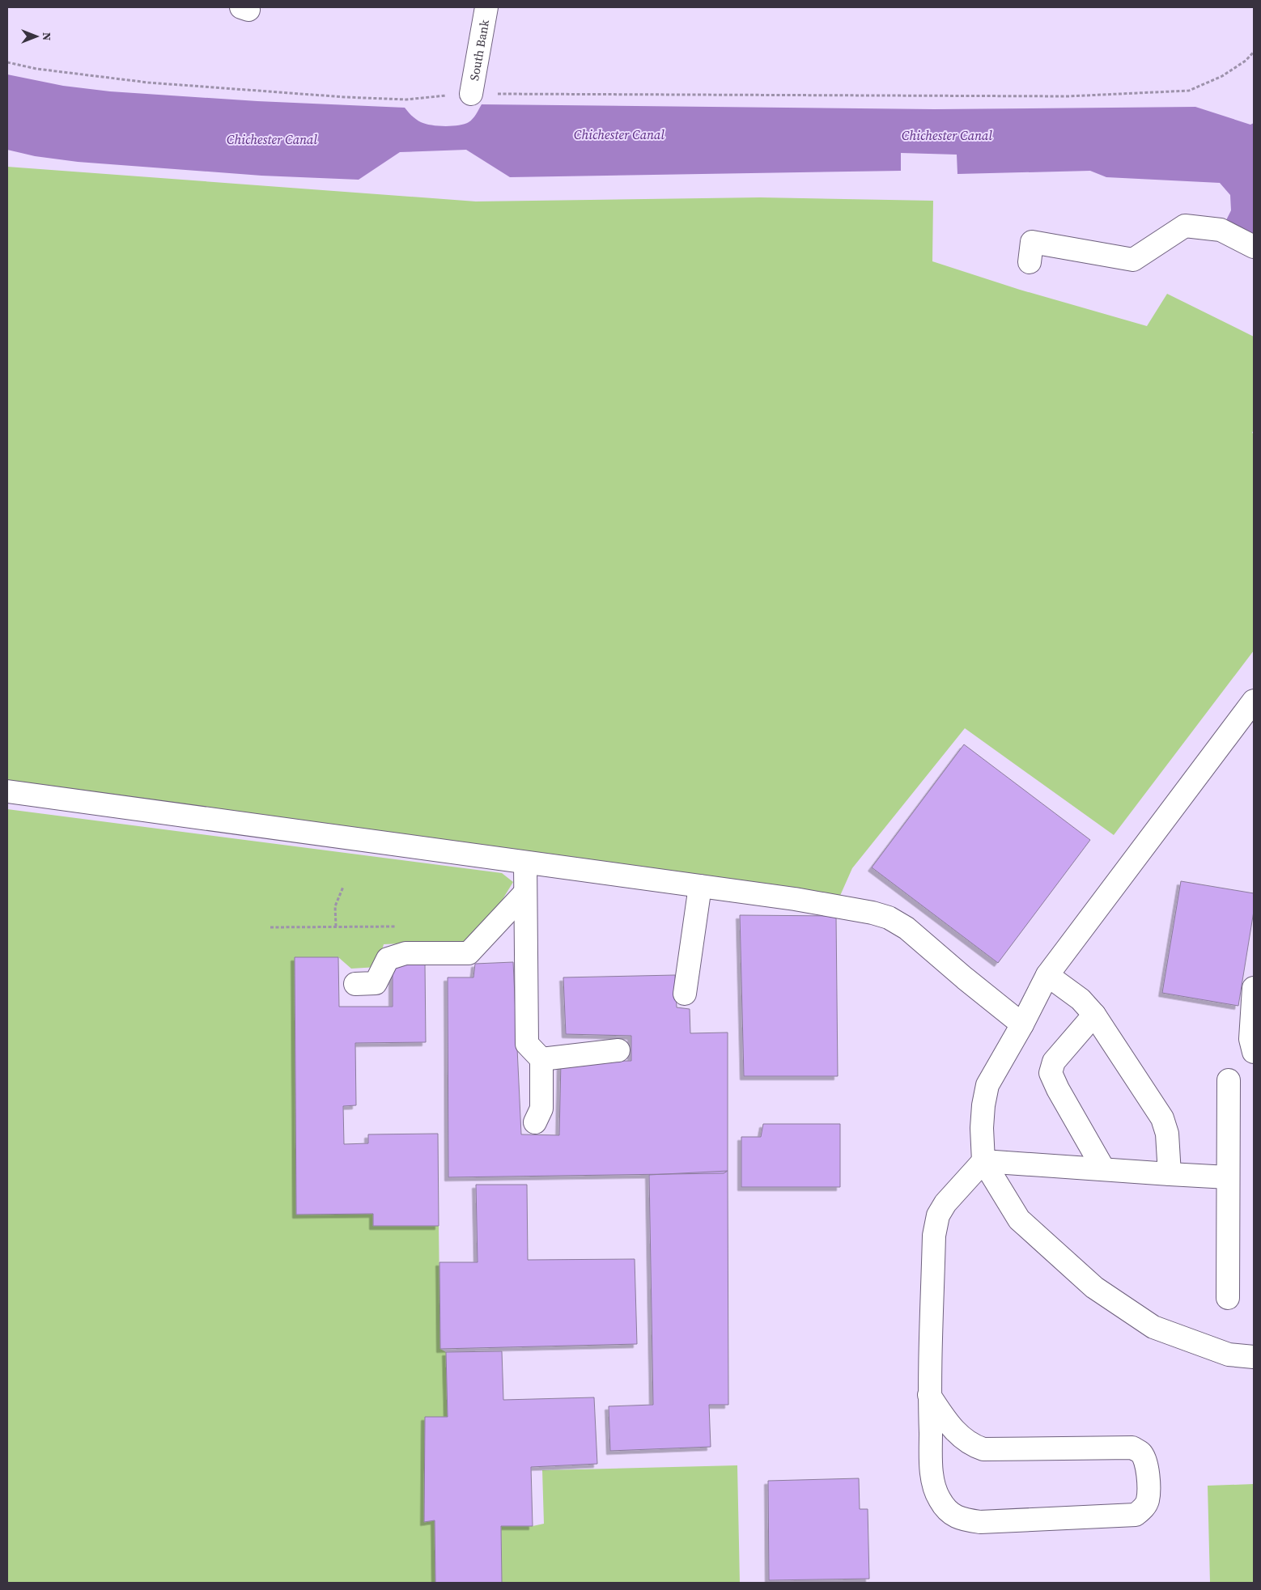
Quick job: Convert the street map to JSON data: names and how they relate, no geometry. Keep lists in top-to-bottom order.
{
  "streets": {
    "street": ["South Bank"]
  },
  "water": ["Chichester Canal"],
  "north": "right"
}
